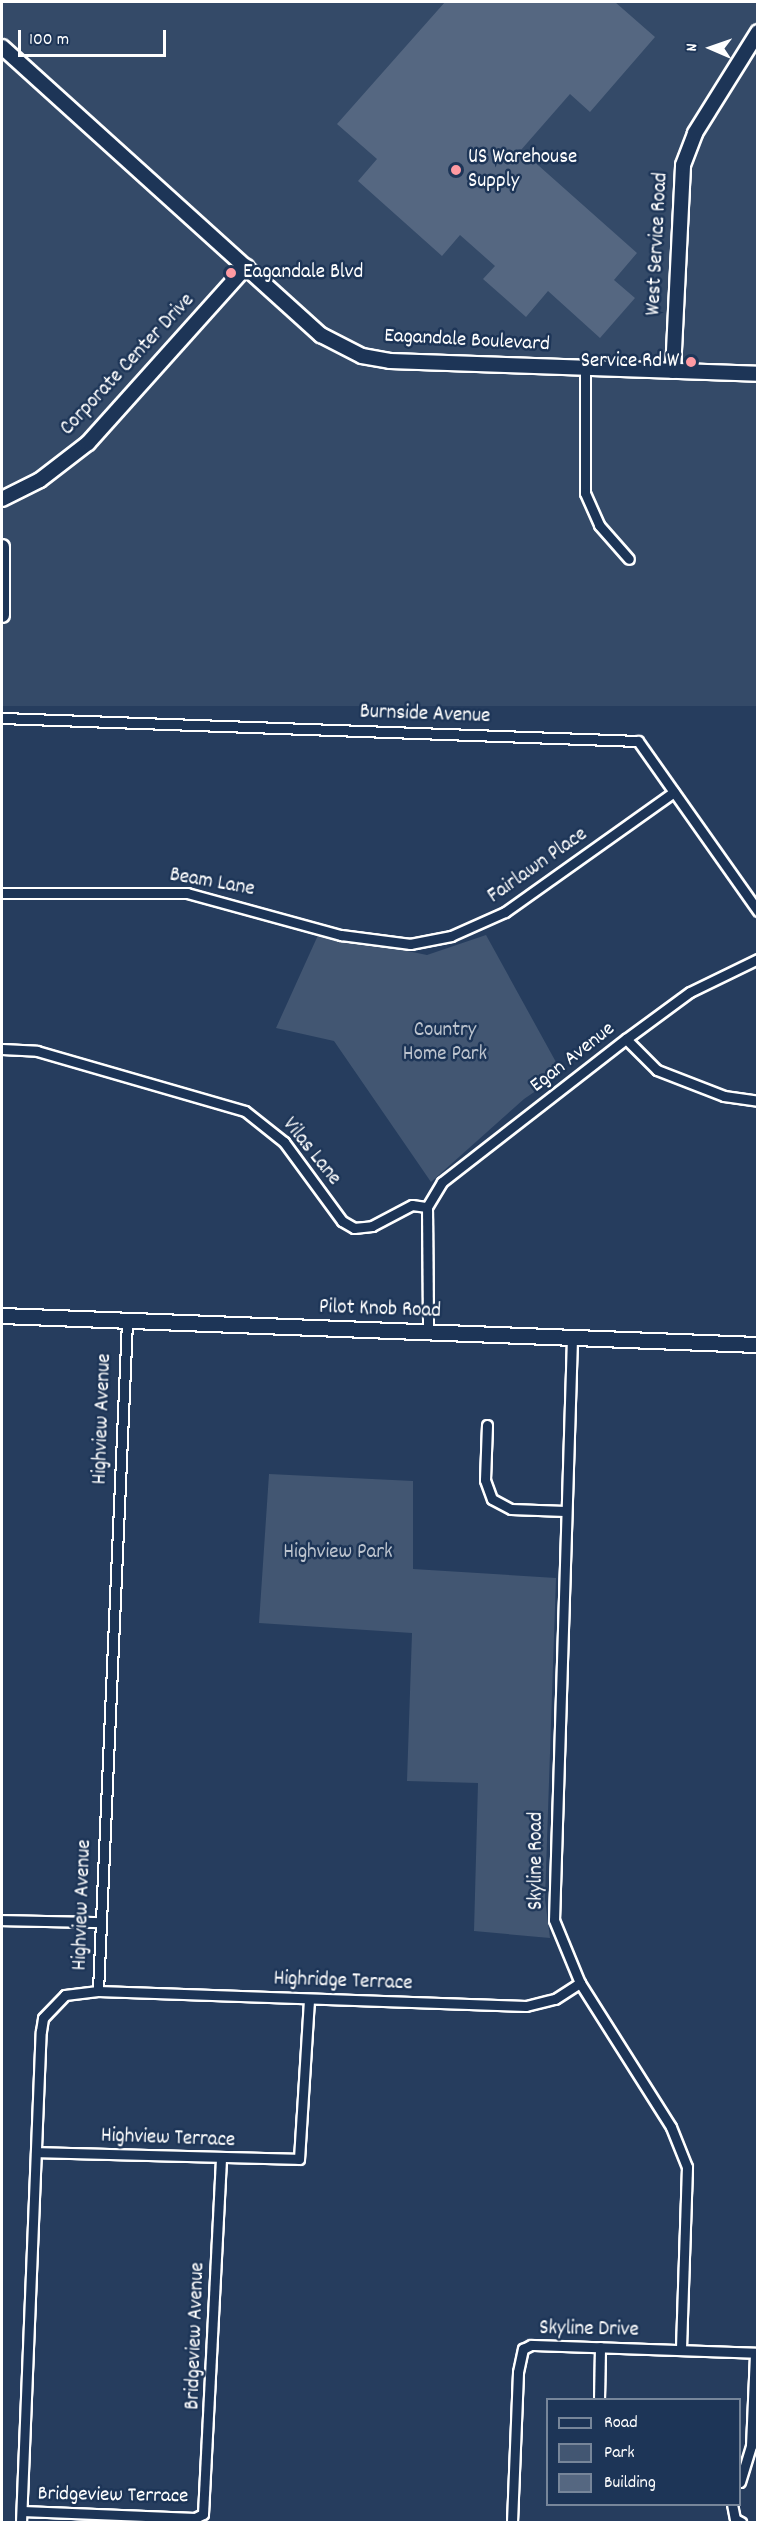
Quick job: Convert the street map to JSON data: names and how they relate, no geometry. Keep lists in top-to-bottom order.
{
  "streets": {
    "street": [
      "West Service Road",
      "Eagandale Boulevard",
      "Corporate Center Drive",
      "Burnside Avenue",
      "Fairlawn Place",
      "Beam Lane",
      "Egan Avenue",
      "Vilas Lane",
      "Pilot Knob Road",
      "Highview Avenue",
      "Skyline Road",
      "Highridge Terrace",
      "Highview Terrace",
      "Skyline Drive",
      "Bridgeview Avenue",
      "Bridgeview Terrace"
    ]
  },
  "crossings": [
    ["West Service Road", "Eagandale Boulevard"],
    ["Eagandale Boulevard", "Corporate Center Drive"],
    ["Burnside Avenue", "Fairlawn Place"],
    ["Fairlawn Place", "Beam Lane"],
    ["Egan Avenue", "Vilas Lane"],
    ["Pilot Knob Road", "Highview Avenue"],
    ["Pilot Knob Road", "Skyline Road"],
    ["Highview Avenue", "Highridge Terrace"],
    ["Highview Avenue", "Highview Terrace"],
    ["Highview Avenue", "Bridgeview Terrace"],
    ["Skyline Road", "Highridge Terrace"],
    ["Skyline Road", "Skyline Drive"],
    ["Highridge Terrace", "Highview Terrace"],
    ["Highview Terrace", "Bridgeview Avenue"],
    ["Bridgeview Avenue", "Bridgeview Terrace"]
  ],
  "parks": ["Country Home Park", "Highview Park"],
  "places": ["US Warehouse Supply", "Eagandale Blvd", "Service Rd W"],
  "legend": ["Road", "Park", "Building"],
  "scale_bar": "100 m",
  "north": "left"
}
